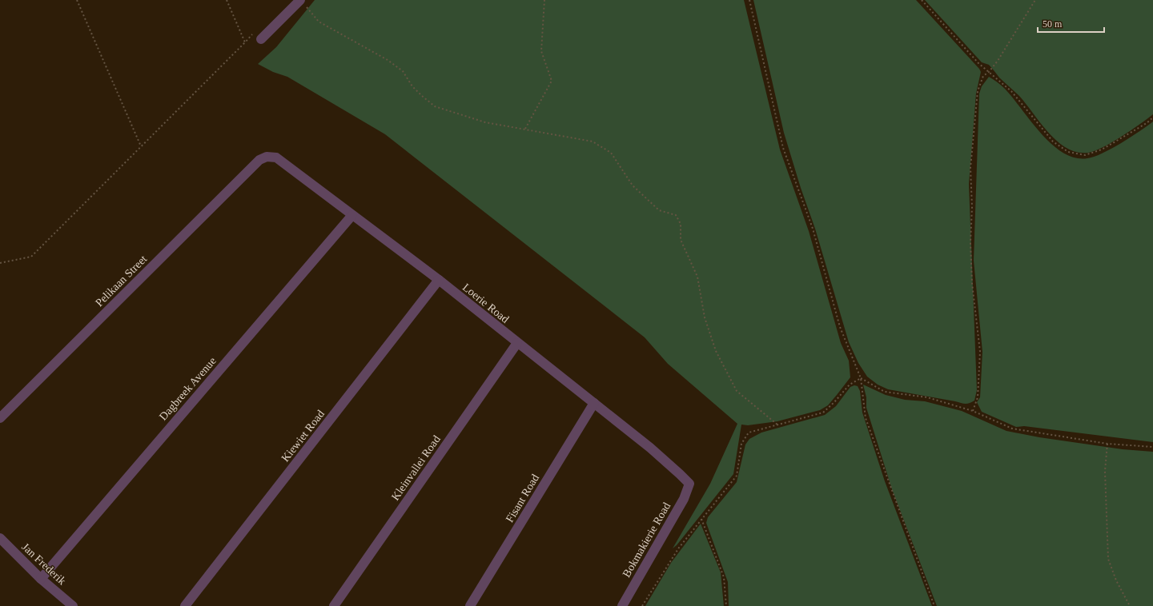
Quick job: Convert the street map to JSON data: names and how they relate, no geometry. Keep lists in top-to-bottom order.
{
  "streets": {
    "street": [
      "Pelikaan Street",
      "Loerie Road",
      "Dagbreek Avenue",
      "Kiewiet Road",
      "Kleinvallei Road",
      "Fisant Road",
      "Bokmakierie Road",
      "Jan Frederik"
    ]
  },
  "crossings": [
    ["Pelikaan Street", "Loerie Road"],
    ["Loerie Road", "Dagbreek Avenue"],
    ["Loerie Road", "Kiewiet Road"],
    ["Loerie Road", "Kleinvallei Road"],
    ["Loerie Road", "Fisant Road"],
    ["Loerie Road", "Bokmakierie Road"],
    ["Dagbreek Avenue", "Jan Frederik"]
  ],
  "scale_bar": "50 m"
}
